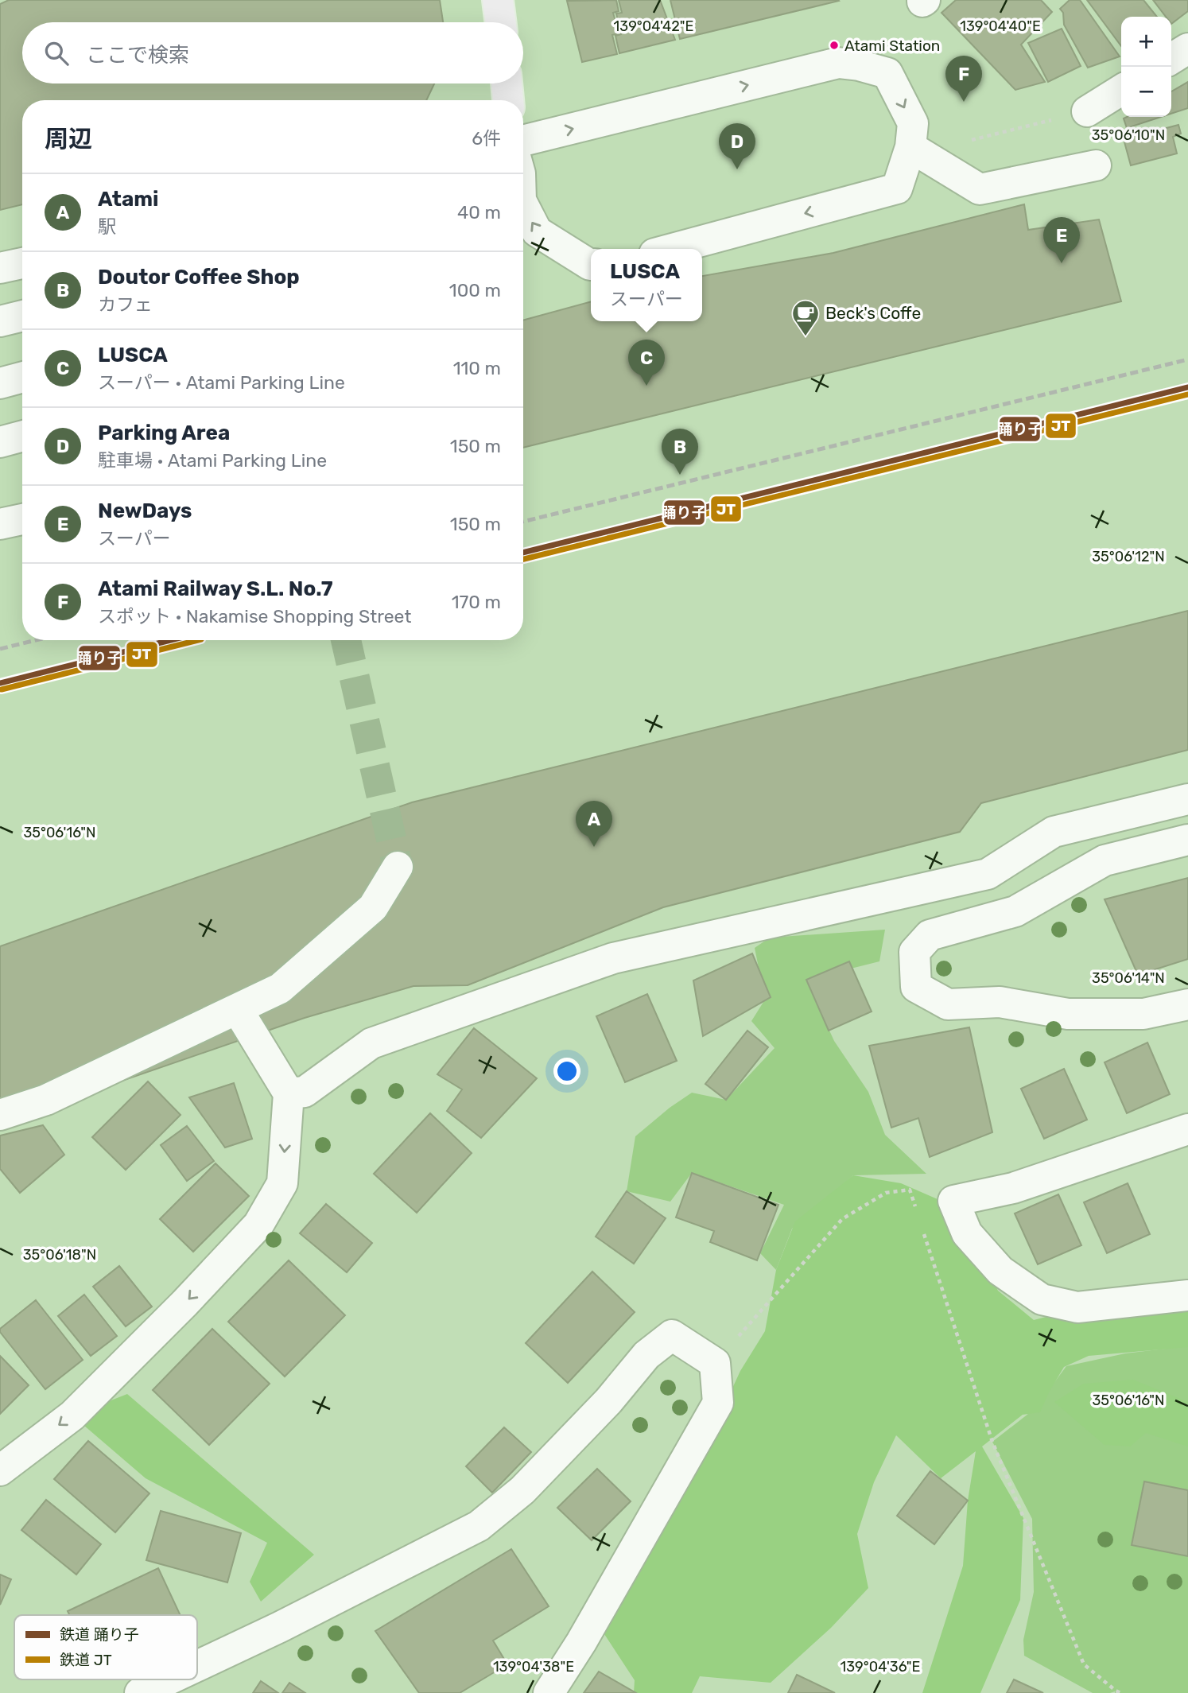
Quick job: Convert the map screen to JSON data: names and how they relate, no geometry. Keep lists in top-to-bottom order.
{
  "places": {
    "other": ["Atami Station"],
    "cafe": ["Beck's Coffe"]
  },
  "lines": ["rail line 踊り子", "rail line JT"],
  "legend": ["鉄道 踊り子", "鉄道 JT"],
  "page": {
    "map_buttons": ["+", "−"],
    "search": "ここで検索",
    "pins": [
      "F",
      "D",
      "E",
      "C",
      "B",
      "A"
    ],
    "heading": ["周辺", "6件"],
    "list": [
      {
        "mark": "A",
        "name": "Atami",
        "note": "駅",
        "value": "40 m"
      },
      {
        "mark": "B",
        "name": "Doutor Coffee Shop",
        "note": "カフェ",
        "value": "100 m"
      },
      {
        "mark": "C",
        "name": "LUSCA",
        "note": "スーパー · Atami Parking Line",
        "value": "110 m"
      },
      {
        "mark": "D",
        "name": "Parking Area",
        "note": "駐車場 · Atami Parking Line",
        "value": "150 m"
      },
      {
        "mark": "E",
        "name": "NewDays",
        "note": "スーパー",
        "value": "150 m"
      },
      {
        "mark": "F",
        "name": "Atami Railway S.L. No.7",
        "note": "スポット · Nakamise Shopping Street",
        "value": "170 m"
      }
    ],
    "popup": ["LUSCA", "スーパー"]
  },
  "coordinates": [
    "139°04'42\"E",
    "139°04'40\"E",
    "35°06'10\"N",
    "35°06'12\"N",
    "35°06'16\"N",
    "35°06'14\"N",
    "35°06'18\"N",
    "139°04'38\"E",
    "139°04'36\"E"
  ]
}
